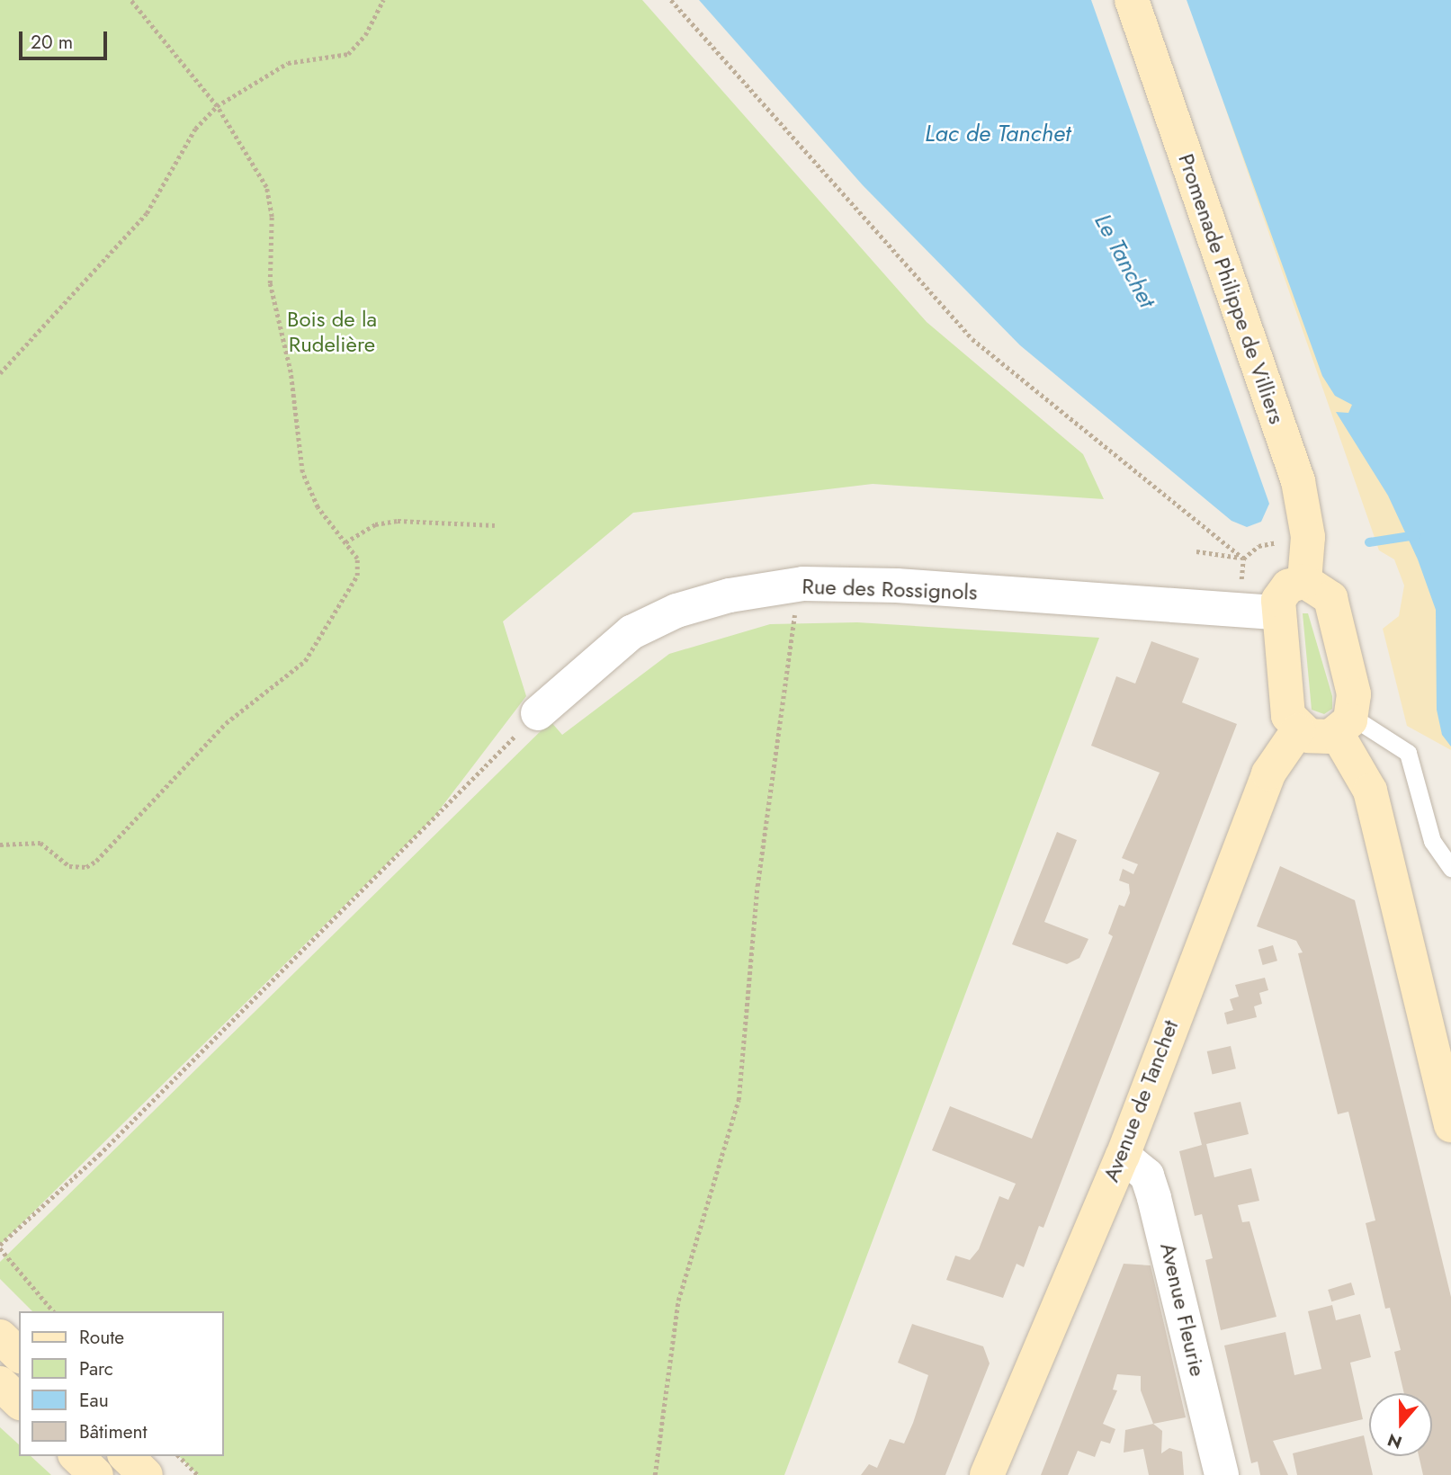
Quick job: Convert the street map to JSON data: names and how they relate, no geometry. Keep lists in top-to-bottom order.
{
  "streets": {
    "street": [
      "Promenade Philippe de Villiers",
      "Rue des Rossignols",
      "Avenue de Tanchet",
      "Avenue Fleurie"
    ]
  },
  "crossings": [
    ["Avenue de Tanchet", "Avenue Fleurie"]
  ],
  "water": ["Lac de Tanchet", "Le Tanchet"],
  "parks": ["Bois de la Rudelière"],
  "legend": [
    "Route",
    "Parc",
    "Eau",
    "Bâtiment"
  ],
  "scale_bar": "20 m",
  "north": "bottom"
}
